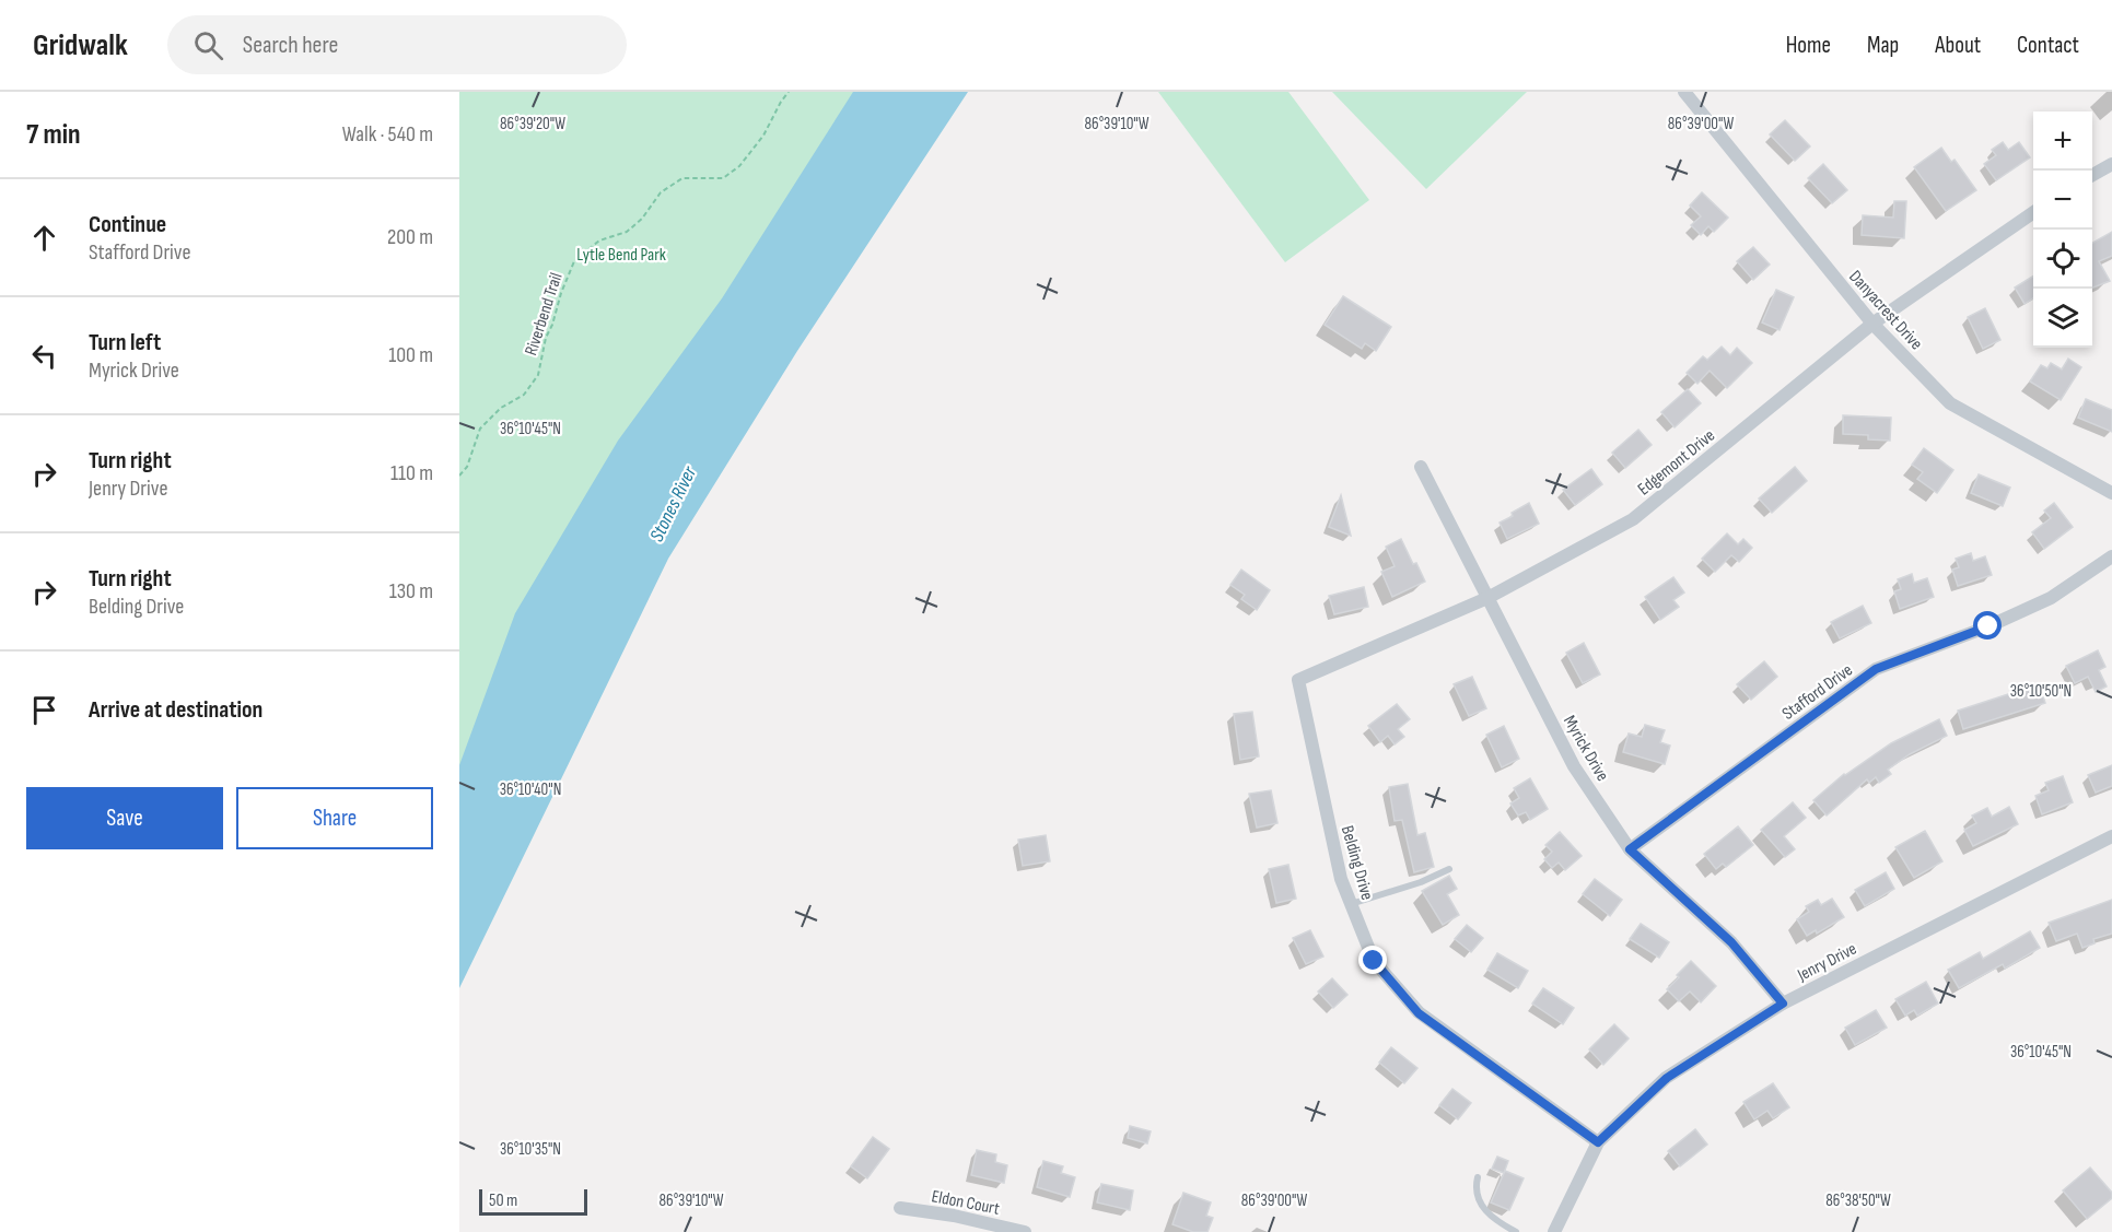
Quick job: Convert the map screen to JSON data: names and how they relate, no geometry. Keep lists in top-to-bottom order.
{
  "streets": {
    "street": [
      "Danyacrest Drive",
      "Edgemont Drive",
      "Stafford Drive",
      "Myrick Drive",
      "Belding Drive",
      "Jenry Drive",
      "Eldon Court"
    ],
    "path": ["Riverbend Trail"]
  },
  "crossings": [
    ["Danyacrest Drive", "Edgemont Drive"],
    ["Edgemont Drive", "Myrick Drive"],
    ["Edgemont Drive", "Belding Drive"],
    ["Stafford Drive", "Myrick Drive"],
    ["Myrick Drive", "Jenry Drive"],
    ["Belding Drive", "Jenry Drive"]
  ],
  "water": ["Stones River"],
  "parks": ["Lytle Bend Park"],
  "scale_bar": "50 m",
  "page": {
    "header": "Gridwalk",
    "search": "Search here",
    "nav": [
      "Home",
      "Map",
      "About",
      "Contact"
    ],
    "heading": ["7 min", "Walk · 540 m"],
    "map_buttons": ["+", "−"],
    "list": [
      ["Continue", "Stafford Drive", "200 m"],
      ["Turn left", "Myrick Drive", "100 m"],
      ["Turn right", "Jenry Drive", "110 m"],
      ["Turn right", "Belding Drive", "130 m"],
      "Arrive at destination"
    ],
    "buttons": ["Save", "Share"],
    "scale": "50 m"
  },
  "coordinates": [
    "86°39'20\"W",
    "86°39'10\"W",
    "86°39'00\"W",
    "36°10'45\"N",
    "36°10'50\"N",
    "36°10'40\"N",
    "36°10'35\"N",
    "86°38'50\"W"
  ]
}
